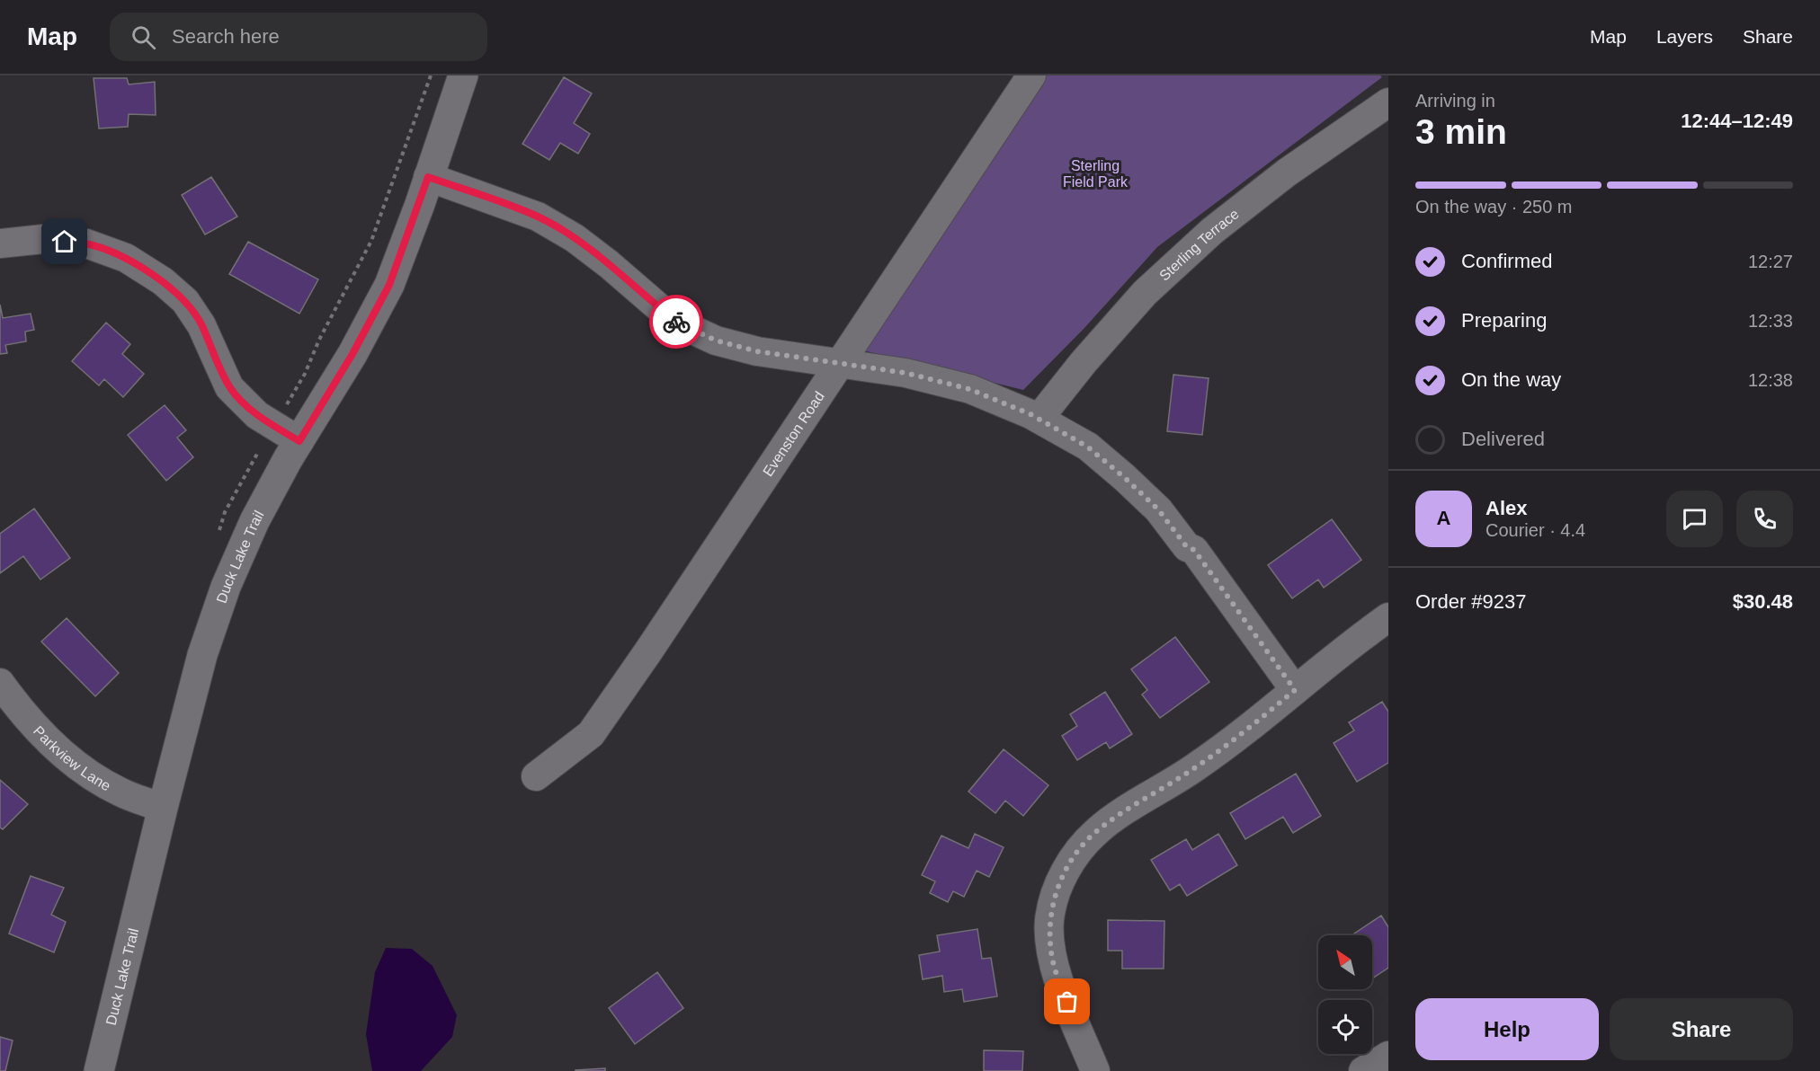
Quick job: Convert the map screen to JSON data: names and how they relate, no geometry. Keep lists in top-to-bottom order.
{
  "streets": {
    "street": [
      "Sterling Terrace",
      "Evenston Road",
      "Duck Lake Trail",
      "Parkview Lane"
    ]
  },
  "crossings": [
    ["Duck Lake Trail", "Parkview Lane"]
  ],
  "parks": ["Sterling Field Park"],
  "north": "top left",
  "page": {
    "header": "Map",
    "search": "Search here",
    "nav": ["Map", "Layers", "Share"],
    "heading": ["3 min", "Arriving in", "12:44–12:49"],
    "panel": [
      "Alex",
      "Courier · 4.4",
      "Order #9237",
      "$30.48"
    ],
    "bar": "On the way · 250 m",
    "list": [
      ["Confirmed", "12:27"],
      ["Preparing", "12:33"],
      ["On the way", "12:38"],
      "Delivered"
    ],
    "round": "A",
    "buttons": ["Help", "Share"]
  }
}
